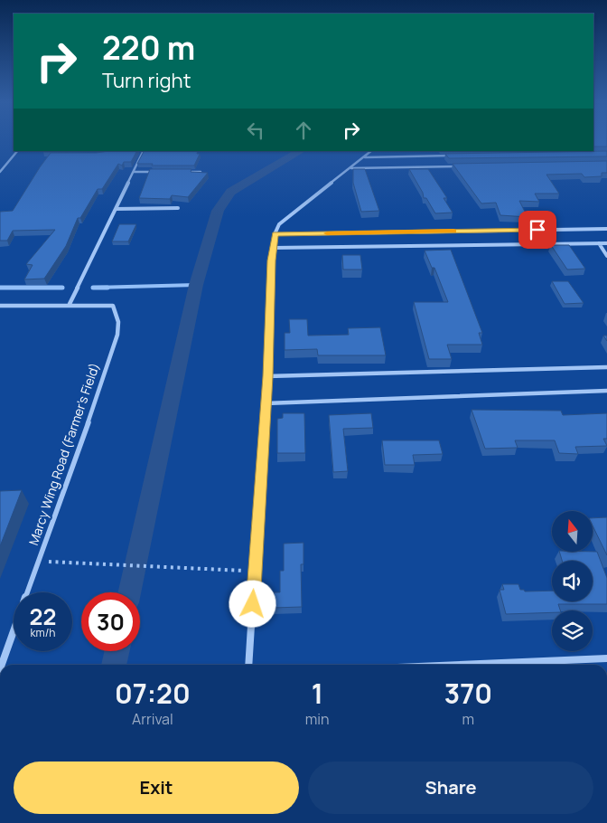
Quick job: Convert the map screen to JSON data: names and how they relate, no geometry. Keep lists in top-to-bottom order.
{
  "streets": {
    "street": ["Marcy Wing Road (Farmer's Field)"]
  },
  "north": "top",
  "page": {
    "turn": ["220 m", "Turn right"],
    "speed": "22 km/h",
    "limit": "30",
    "eta": [
      "07:20",
      "Arrival",
      "1",
      "min",
      "370",
      "m"
    ],
    "buttons": ["Exit", "Share"]
  }
}
